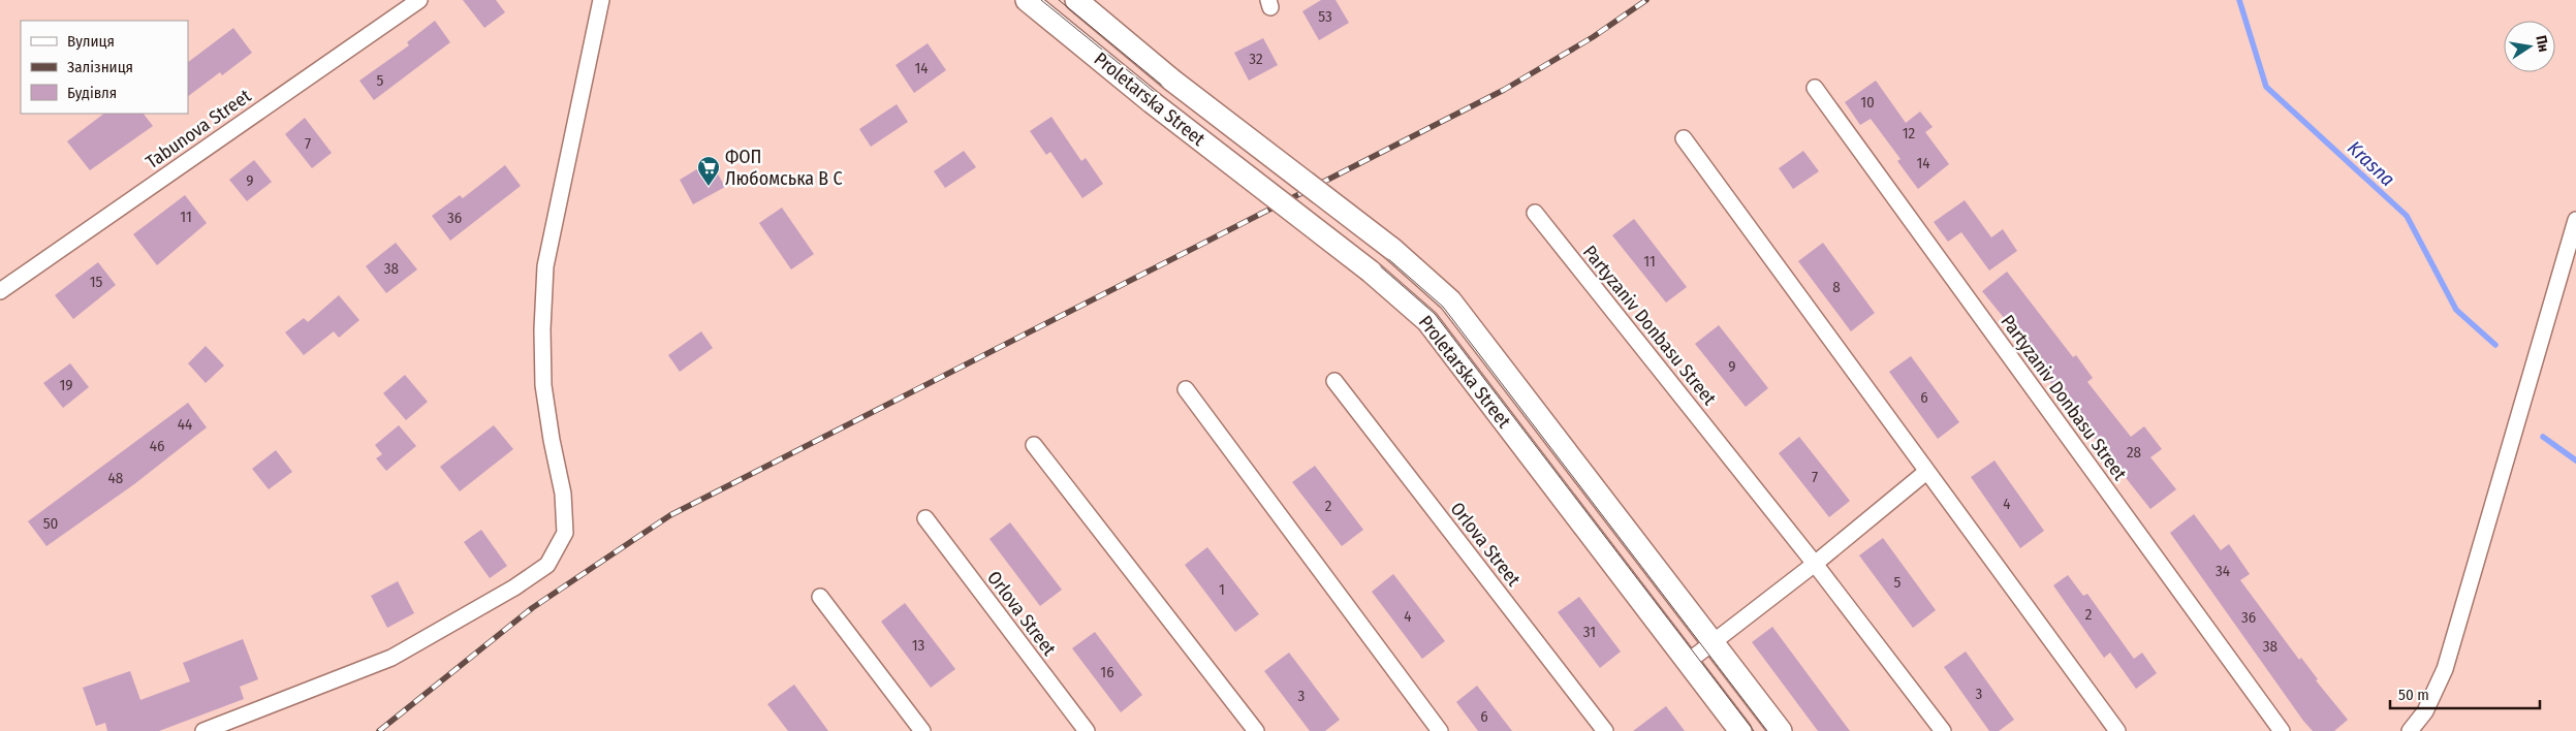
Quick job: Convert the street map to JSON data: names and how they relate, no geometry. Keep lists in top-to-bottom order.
{
  "streets": {
    "main road": ["Proletarska Street"],
    "street": ["Tabunova Street", "Partyzaniv Donbasu Street", "Orlova Street"]
  },
  "water": ["Krasna"],
  "places": {
    "supermarket": ["ФОП Любомська В С"]
  },
  "house_numbers": [
    "53",
    "32",
    "14",
    "5",
    "10",
    "12",
    "7",
    "14",
    "9",
    "11",
    "36",
    "11",
    "38",
    "15",
    "8",
    "9",
    "19",
    "6",
    "44",
    "46",
    "28",
    "7",
    "48",
    "4",
    "2",
    "50",
    "34",
    "5",
    "1",
    "2",
    "4",
    "36",
    "31",
    "13",
    "38",
    "16",
    "3",
    "3",
    "6"
  ],
  "legend": ["Вулиця", "Залізниця", "Будівля"],
  "scale_bar": "50 m",
  "north": "right"
}
